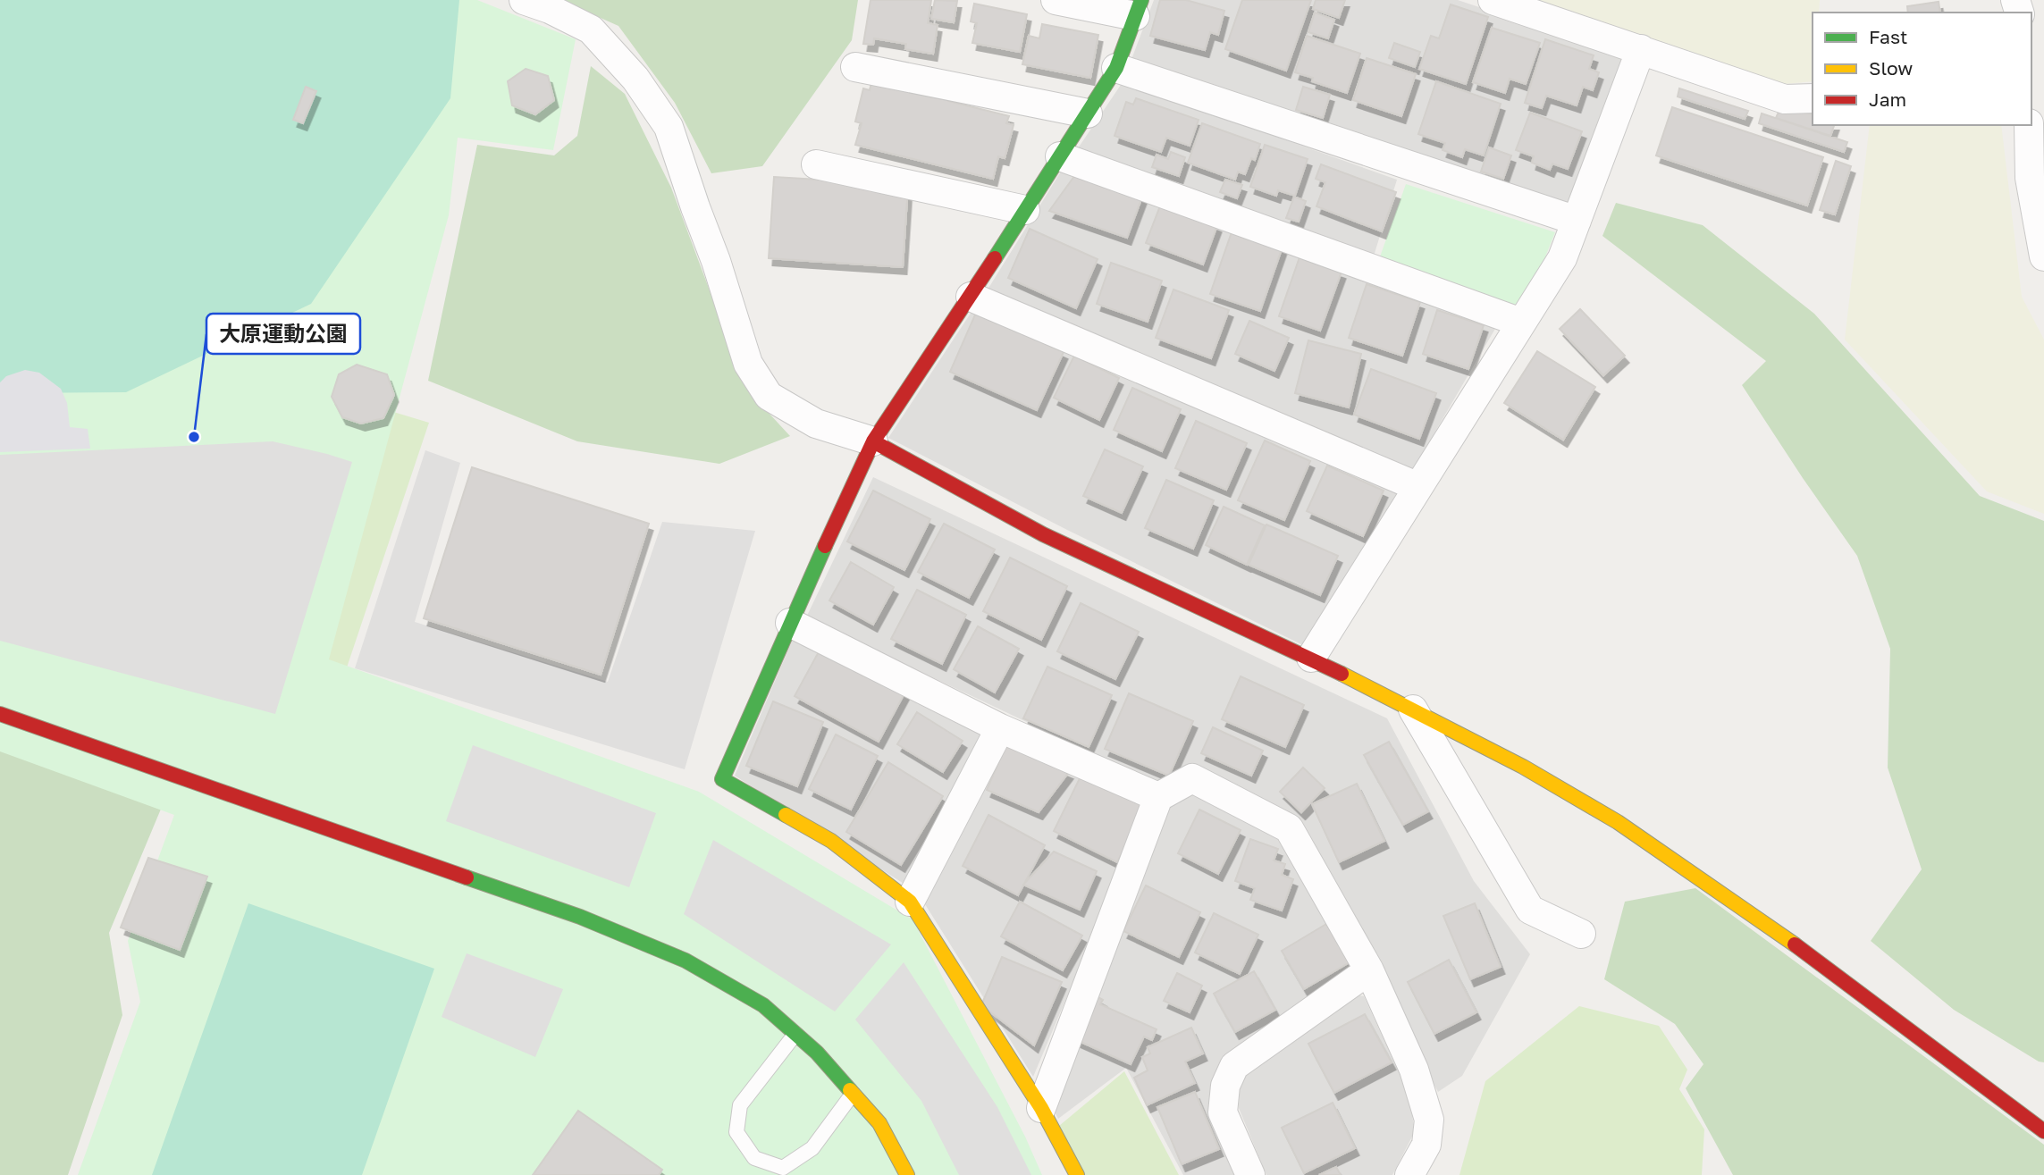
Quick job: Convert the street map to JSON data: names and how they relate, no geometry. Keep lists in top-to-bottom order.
{
  "places": ["大原運動公園"],
  "legend": ["Fast", "Slow", "Jam"]
}
